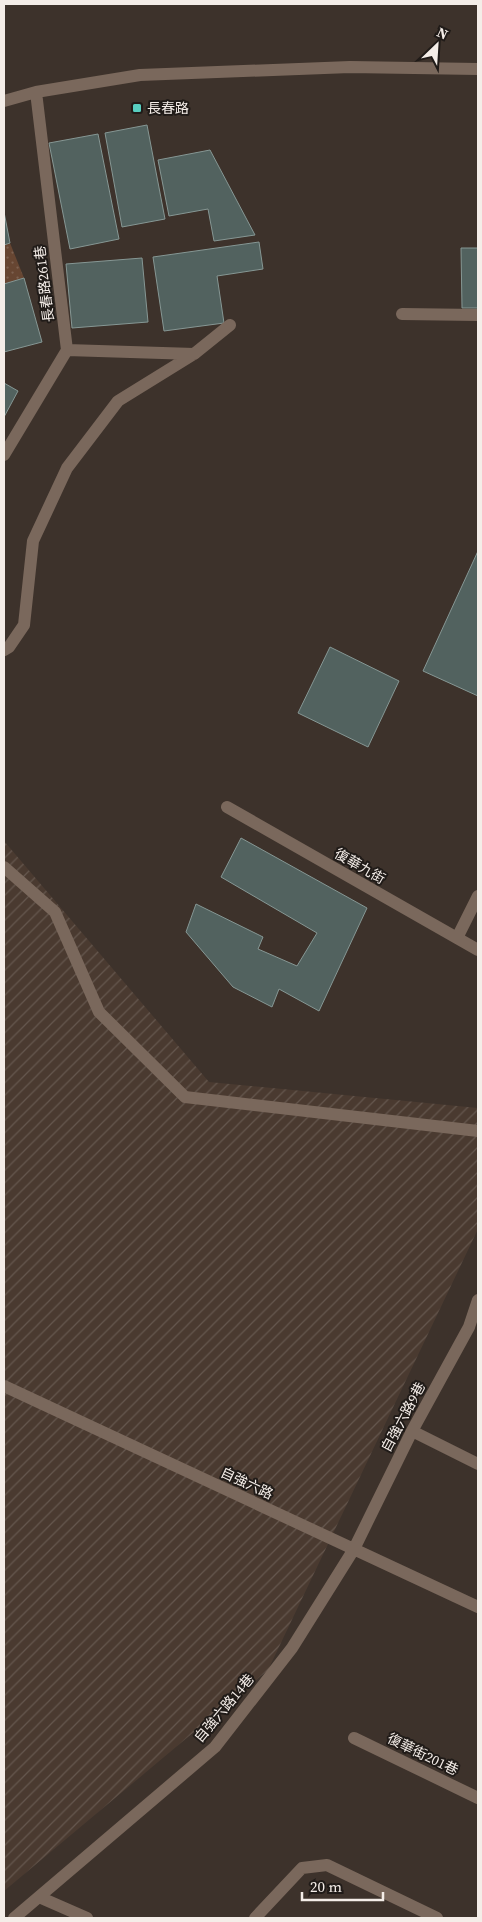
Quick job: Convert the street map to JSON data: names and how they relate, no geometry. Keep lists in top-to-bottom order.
{
  "streets": {
    "street": [
      "長春路261巷",
      "復華九街",
      "自強六路9巷",
      "自強六路",
      "自強六路14巷",
      "復華街201巷"
    ]
  },
  "crossings": [
    ["自強六路9巷", "自強六路"],
    ["自強六路9巷", "自強六路14巷"],
    ["自強六路", "自強六路14巷"]
  ],
  "places": {
    "transit": ["長春路"]
  },
  "scale_bar": "20 m",
  "north": "top right"
}
